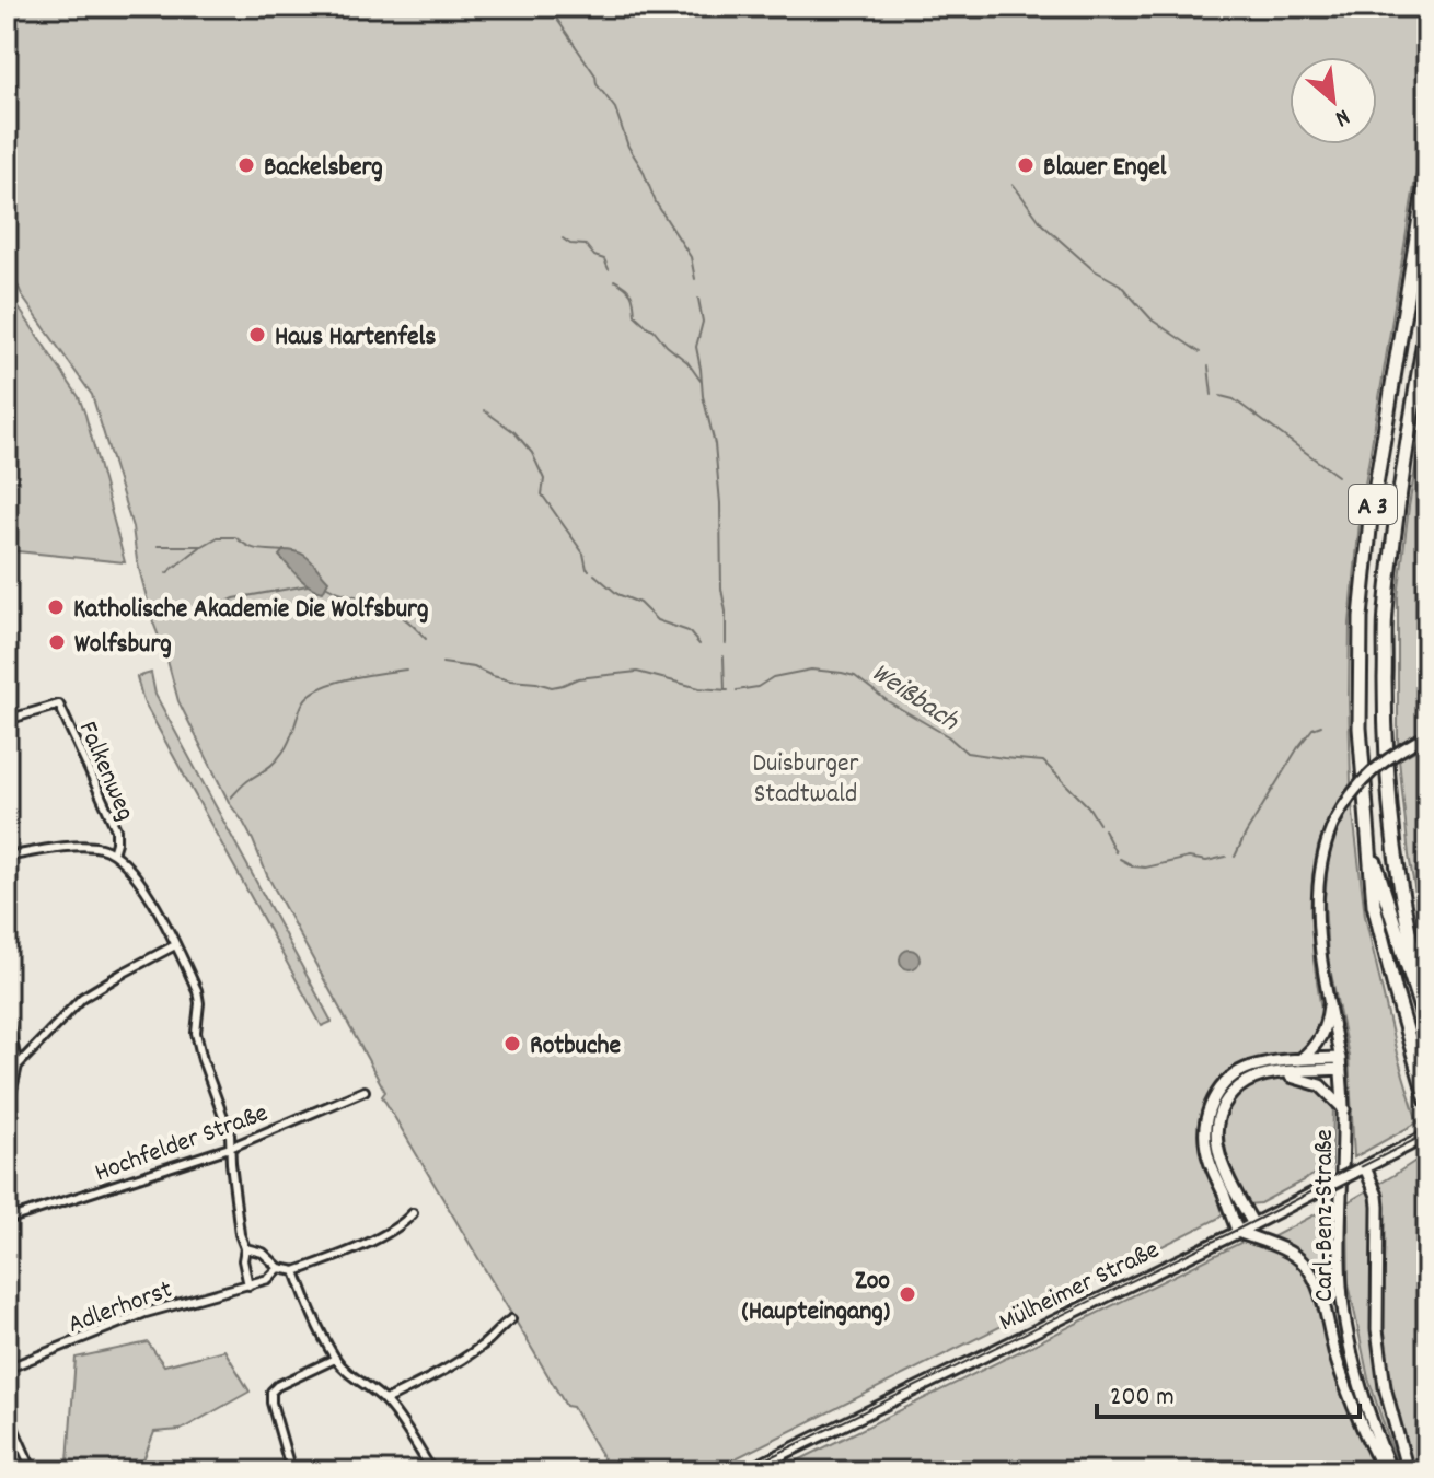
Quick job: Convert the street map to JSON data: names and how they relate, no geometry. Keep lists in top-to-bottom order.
{
  "streets": {
    "highway": ["A 3"],
    "main road": ["Carl-Benz-Straße", "Mülheimer Straße"],
    "street": ["Falkenweg", "Hochfelder Straße", "Adlerhorst"]
  },
  "crossings": [
    ["Carl-Benz-Straße", "Mülheimer Straße"]
  ],
  "water": ["Weißbach"],
  "parks": ["Duisburger Stadtwald"],
  "places": [
    "Backelsberg",
    "Blauer Engel",
    "Haus Hartenfels",
    "Katholische Akademie Die Wolfsburg",
    "Wolfsburg",
    "Rotbuche",
    "Zoo (Haupteingang)"
  ],
  "scale_bar": "200 m",
  "north": "bottom right"
}
